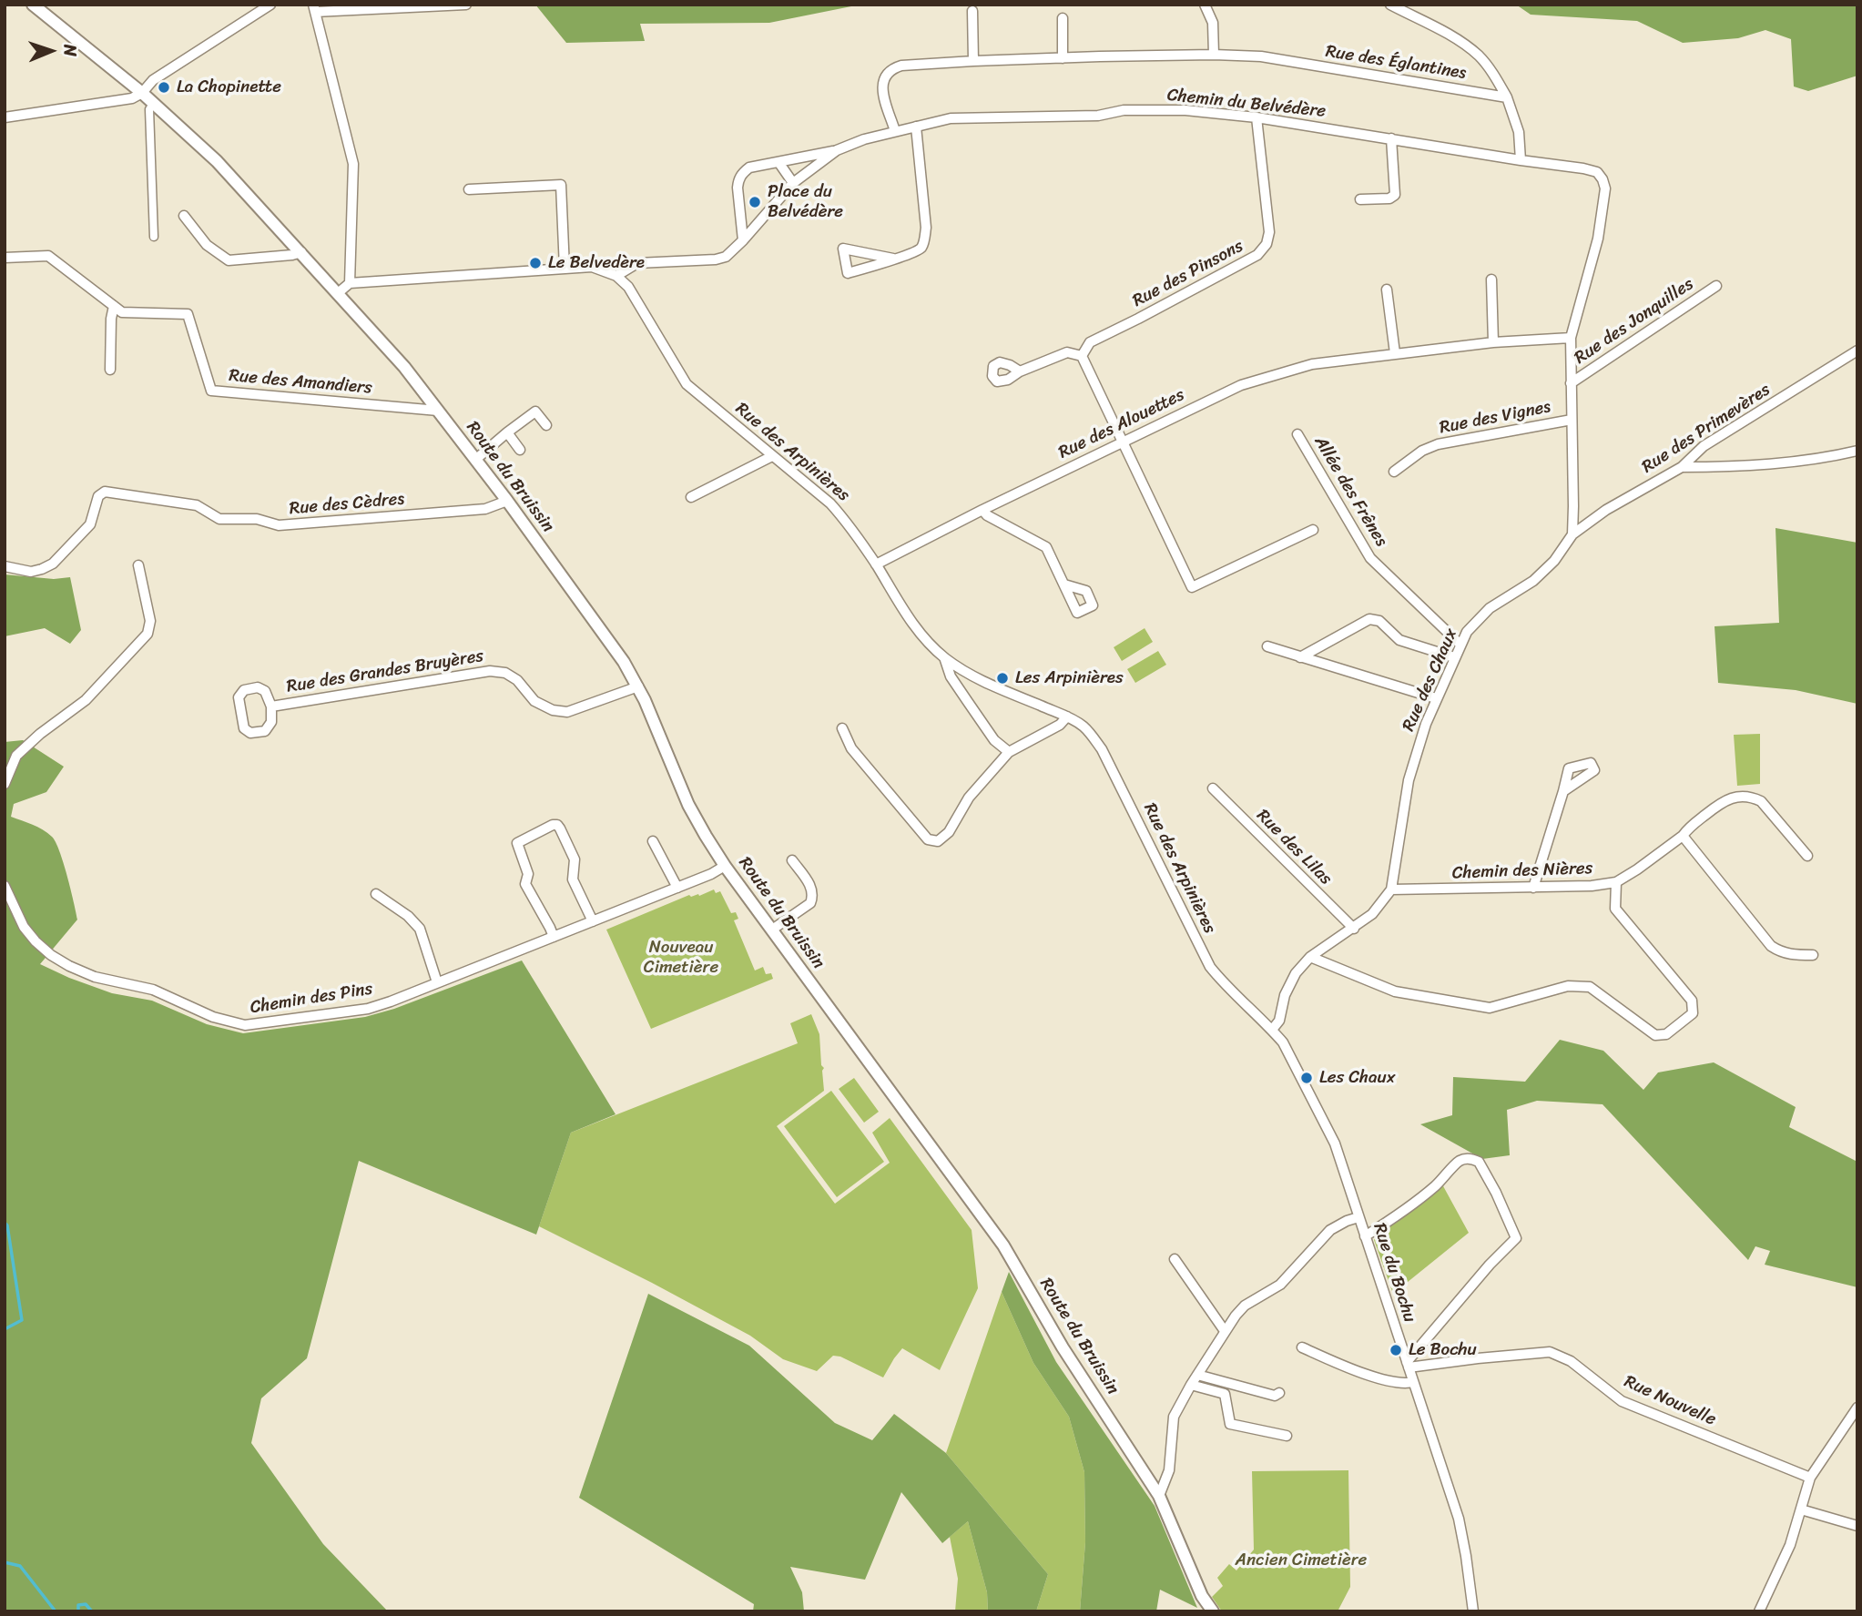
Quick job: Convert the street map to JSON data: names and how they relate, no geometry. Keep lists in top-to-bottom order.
{
  "streets": {
    "street": [
      "Rue des Églantines",
      "Chemin du Belvédère",
      "Rue des Pinsons",
      "Rue des Jonquilles",
      "Rue des Amandiers",
      "Rue des Vignes",
      "Rue des Alouettes",
      "Rue des Primevères",
      "Rue des Arpinières",
      "Route du Bruissin",
      "Allée des Frênes",
      "Rue des Cèdres",
      "Rue des Grandes Bruyères",
      "Rue des Chaux",
      "Rue des Lilas",
      "Chemin des Nières",
      "Chemin des Pins",
      "Rue du Bochu",
      "Rue Nouvelle"
    ]
  },
  "crossings": [
    ["Rue des Églantines", "Chemin du Belvédère"],
    ["Chemin du Belvédère", "Rue des Pinsons"],
    ["Chemin du Belvédère", "Rue des Alouettes"],
    ["Chemin du Belvédère", "Rue des Arpinières"],
    ["Rue des Amandiers", "Route du Bruissin"],
    ["Rue des Alouettes", "Rue des Arpinières"],
    ["Rue des Primevères", "Rue des Chaux"],
    ["Rue des Arpinières", "Rue des Chaux"],
    ["Rue des Arpinières", "Rue du Bochu"],
    ["Route du Bruissin", "Rue des Cèdres"],
    ["Route du Bruissin", "Rue des Grandes Bruyères"],
    ["Route du Bruissin", "Chemin des Pins"],
    ["Allée des Frênes", "Rue des Chaux"],
    ["Rue des Chaux", "Rue des Lilas"],
    ["Rue des Chaux", "Chemin des Nières"],
    ["Rue des Chaux", "Rue du Bochu"],
    ["Rue du Bochu", "Rue Nouvelle"]
  ],
  "parks": ["Nouveau Cimetière", "Ancien Cimetière"],
  "places": [
    "La Chopinette",
    "Place du Belvédère",
    "Le Belvedère",
    "Les Arpinières",
    "Les Chaux",
    "Le Bochu"
  ],
  "north": "right"
}
